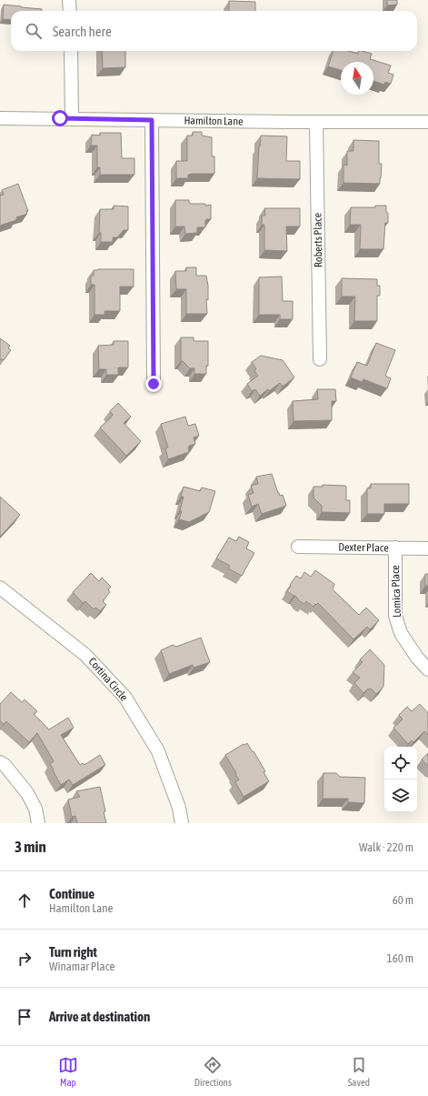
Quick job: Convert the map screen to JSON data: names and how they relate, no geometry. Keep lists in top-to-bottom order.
{
  "streets": {
    "street": [
      "Hamilton Lane",
      "Roberts Place",
      "Dexter Place",
      "Lomica Place",
      "Cortina Circle"
    ]
  },
  "crossings": [
    ["Hamilton Lane", "Roberts Place"],
    ["Dexter Place", "Lomica Place"]
  ],
  "north": "top",
  "page": {
    "search": "Search here",
    "heading": ["3 min", "Walk · 220 m"],
    "list": [
      ["Continue", "Hamilton Lane", "60 m"],
      ["Turn right", "Winamar Place", "160 m"],
      "Arrive at destination"
    ],
    "nav": ["Map", "Directions", "Saved"]
  }
}
